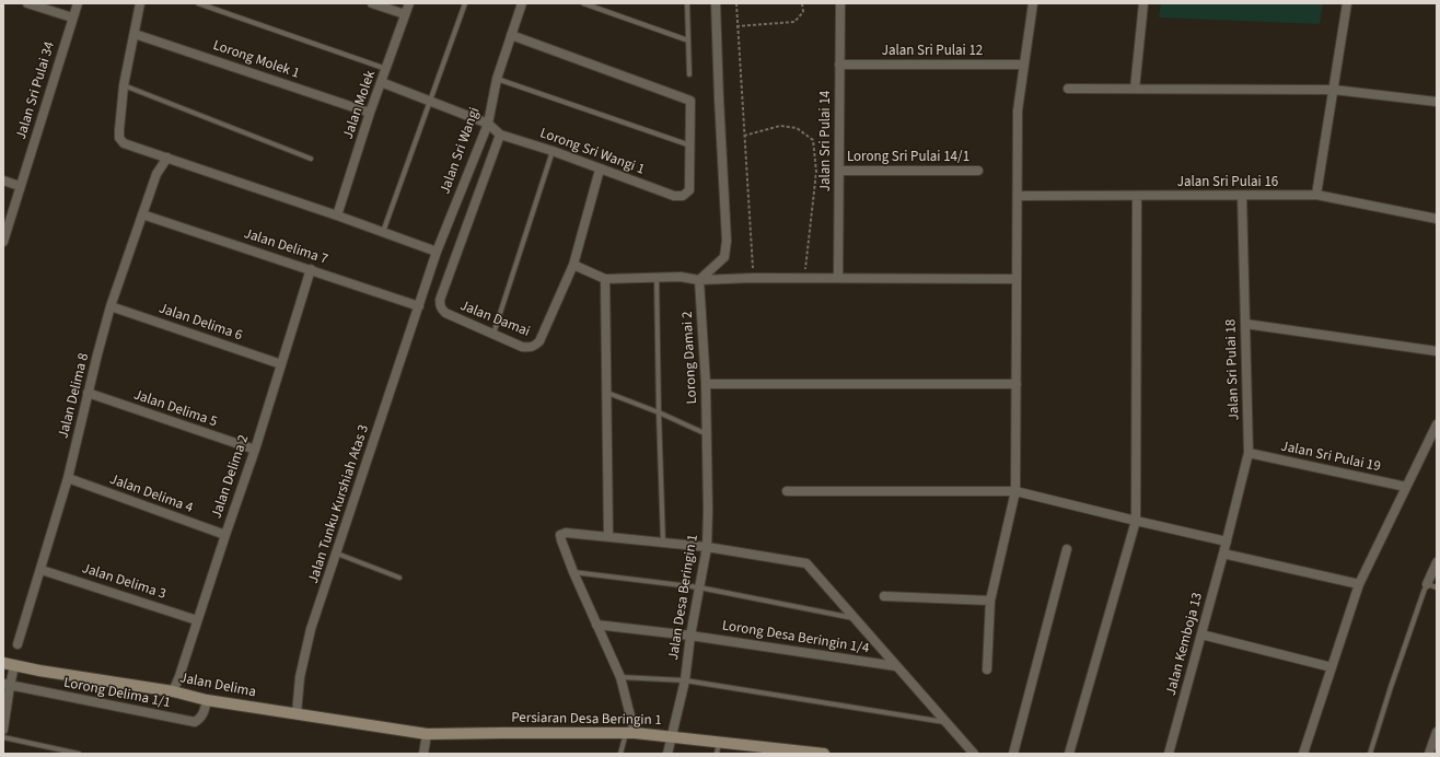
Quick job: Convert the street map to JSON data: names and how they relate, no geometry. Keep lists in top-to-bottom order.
{
  "streets": {
    "main road": ["Jalan Delima", "Persiaran Desa Beringin 1"],
    "street": [
      "Jalan Sri Pulai 12",
      "Lorong Molek 1",
      "Jalan Sri Pulai 34",
      "Jalan Molek",
      "Jalan Sri Pulai 14",
      "Jalan Sri Wangi",
      "Lorong Sri Wangi 1",
      "Lorong Sri Pulai 14/1",
      "Jalan Sri Pulai 16",
      "Jalan Delima 7",
      "Jalan Damai",
      "Jalan Delima 6",
      "Lorong Damai 2",
      "Jalan Sri Pulai 18",
      "Jalan Delima 8",
      "Jalan Delima 5",
      "Jalan Sri Pulai 19",
      "Jalan Delima 2",
      "Jalan Delima 4",
      "Jalan Tunku Kurshiah Atas 3",
      "Jalan Delima 3",
      "Jalan Desa Beringin 1",
      "Lorong Desa Beringin 1/4",
      "Jalan Kemboja 13",
      "Lorong Delima 1/1"
    ]
  },
  "crossings": [
    ["Jalan Sri Pulai 12", "Jalan Sri Pulai 14"],
    ["Lorong Molek 1", "Jalan Molek"],
    ["Jalan Sri Pulai 14", "Lorong Sri Pulai 14/1"],
    ["Jalan Sri Wangi", "Lorong Sri Wangi 1"],
    ["Jalan Sri Wangi", "Jalan Delima 7"],
    ["Jalan Sri Wangi", "Jalan Tunku Kurshiah Atas 3"],
    ["Lorong Sri Wangi 1", "Jalan Damai"],
    ["Jalan Sri Pulai 16", "Jalan Sri Pulai 18"],
    ["Jalan Delima 7", "Jalan Delima 8"],
    ["Jalan Delima 7", "Jalan Delima 2"],
    ["Jalan Delima 7", "Jalan Tunku Kurshiah Atas 3"],
    ["Jalan Delima 6", "Jalan Delima 8"],
    ["Jalan Delima 6", "Jalan Delima 2"],
    ["Lorong Damai 2", "Jalan Desa Beringin 1"],
    ["Jalan Sri Pulai 18", "Jalan Sri Pulai 19"],
    ["Jalan Sri Pulai 18", "Jalan Kemboja 13"],
    ["Jalan Delima 8", "Jalan Delima 5"],
    ["Jalan Delima 8", "Jalan Delima 4"],
    ["Jalan Delima 8", "Jalan Delima 3"],
    ["Jalan Delima 5", "Jalan Delima 2"],
    ["Jalan Delima 2", "Jalan Delima 4"],
    ["Jalan Delima 2", "Jalan Delima 3"],
    ["Jalan Delima 2", "Jalan Delima"],
    ["Jalan Tunku Kurshiah Atas 3", "Jalan Delima"],
    ["Jalan Desa Beringin 1", "Lorong Desa Beringin 1/4"],
    ["Jalan Desa Beringin 1", "Persiaran Desa Beringin 1"],
    ["Jalan Delima", "Lorong Delima 1/1"],
    ["Jalan Delima", "Persiaran Desa Beringin 1"]
  ]
}
